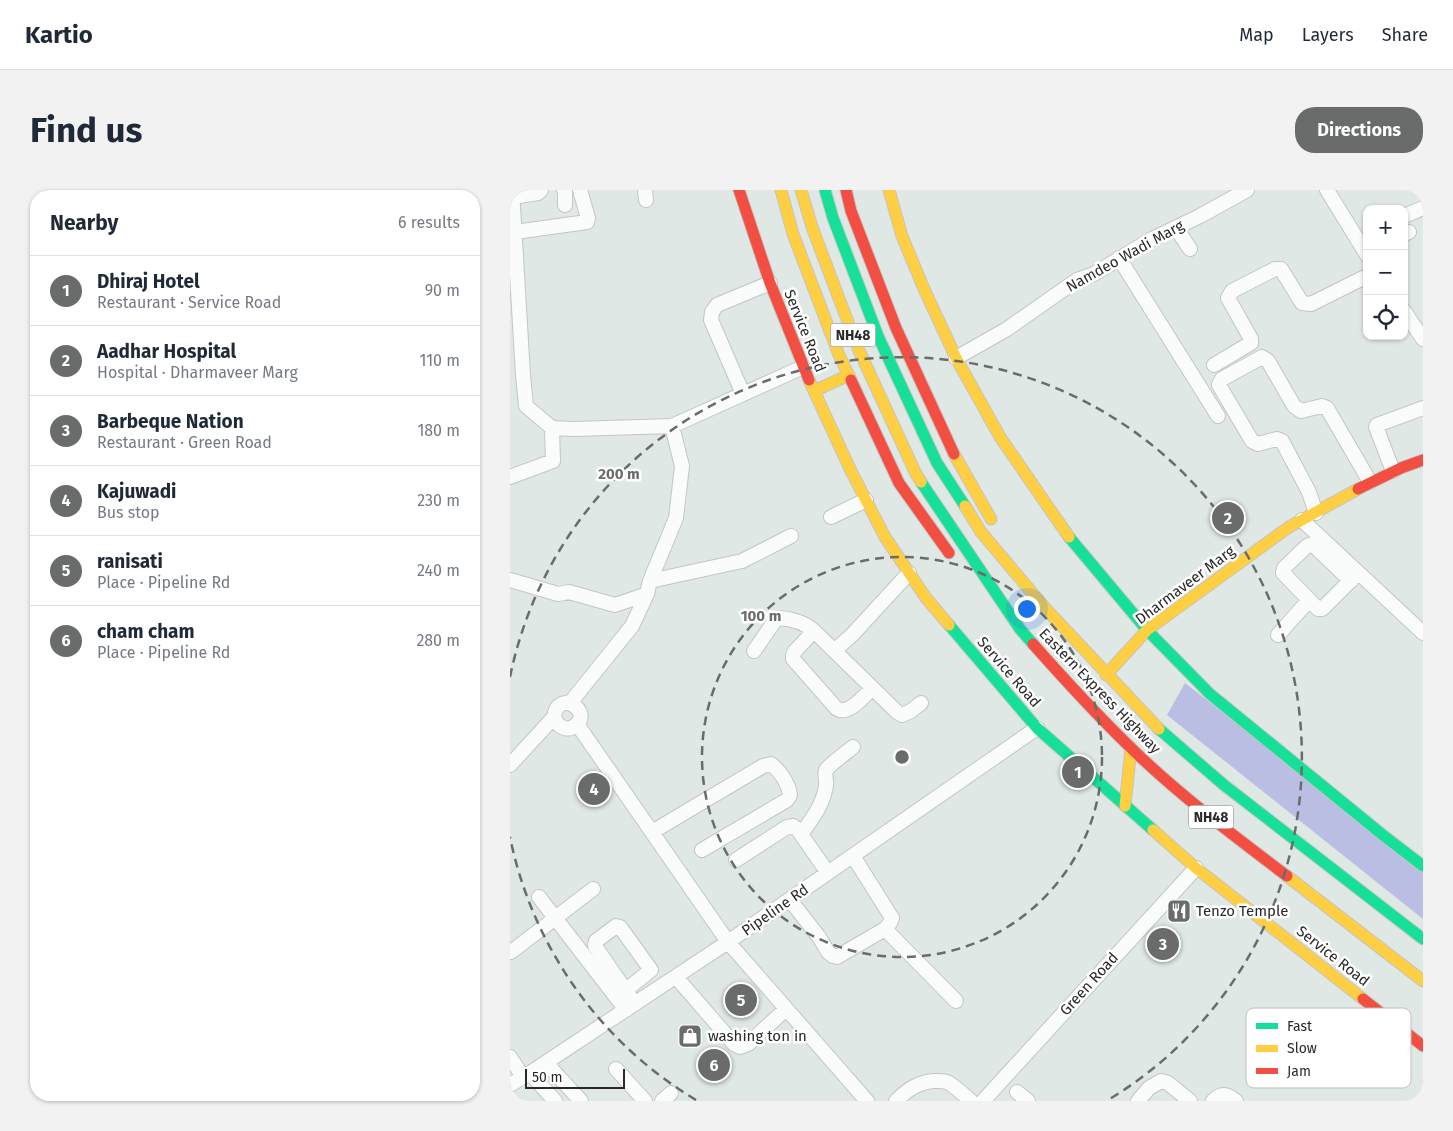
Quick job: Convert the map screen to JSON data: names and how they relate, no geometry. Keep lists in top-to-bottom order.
{
  "streets": {
    "main road": [
      "Service Road",
      "NH48",
      "Dharmaveer Marg",
      "Eastern Express Highway"
    ],
    "street": ["Namdeo Wadi Marg", "Pipeline Rd", "Green Road"]
  },
  "crossings": [
    ["Service Road", "Pipeline Rd"],
    ["Service Road", "Green Road"],
    ["Dharmaveer Marg", "Eastern Express Highway"]
  ],
  "places": {
    "restaurant": ["Tenzo Temple"],
    "shop": ["washing ton in"]
  },
  "legend": ["Fast", "Slow", "Jam"],
  "scale_bar": "50 m",
  "page": {
    "header": "Kartio",
    "nav": ["Map", "Layers", "Share"],
    "buttons": "Directions",
    "title": "Find us",
    "heading": ["Nearby", "6 results"],
    "map_buttons": ["+", "−"],
    "list": [
      {
        "mark": "1",
        "name": "Dhiraj Hotel",
        "note": "Restaurant · Service Road",
        "value": "90 m"
      },
      {
        "mark": "2",
        "name": "Aadhar Hospital",
        "note": "Hospital · Dharmaveer Marg",
        "value": "110 m"
      },
      {
        "mark": "3",
        "name": "Barbeque Nation",
        "note": "Restaurant · Green Road",
        "value": "180 m"
      },
      {
        "mark": "4",
        "name": "Kajuwadi",
        "note": "Bus stop",
        "value": "230 m"
      },
      {
        "mark": "5",
        "name": "ranisati",
        "note": "Place · Pipeline Rd",
        "value": "240 m"
      },
      {
        "mark": "6",
        "name": "cham cham",
        "note": "Place · Pipeline Rd",
        "value": "280 m"
      }
    ],
    "pins": [
      "2",
      "1",
      "4",
      "3",
      "5",
      "6"
    ],
    "scale": "50 m"
  },
  "rings": ["200 m", "100 m"]
}
